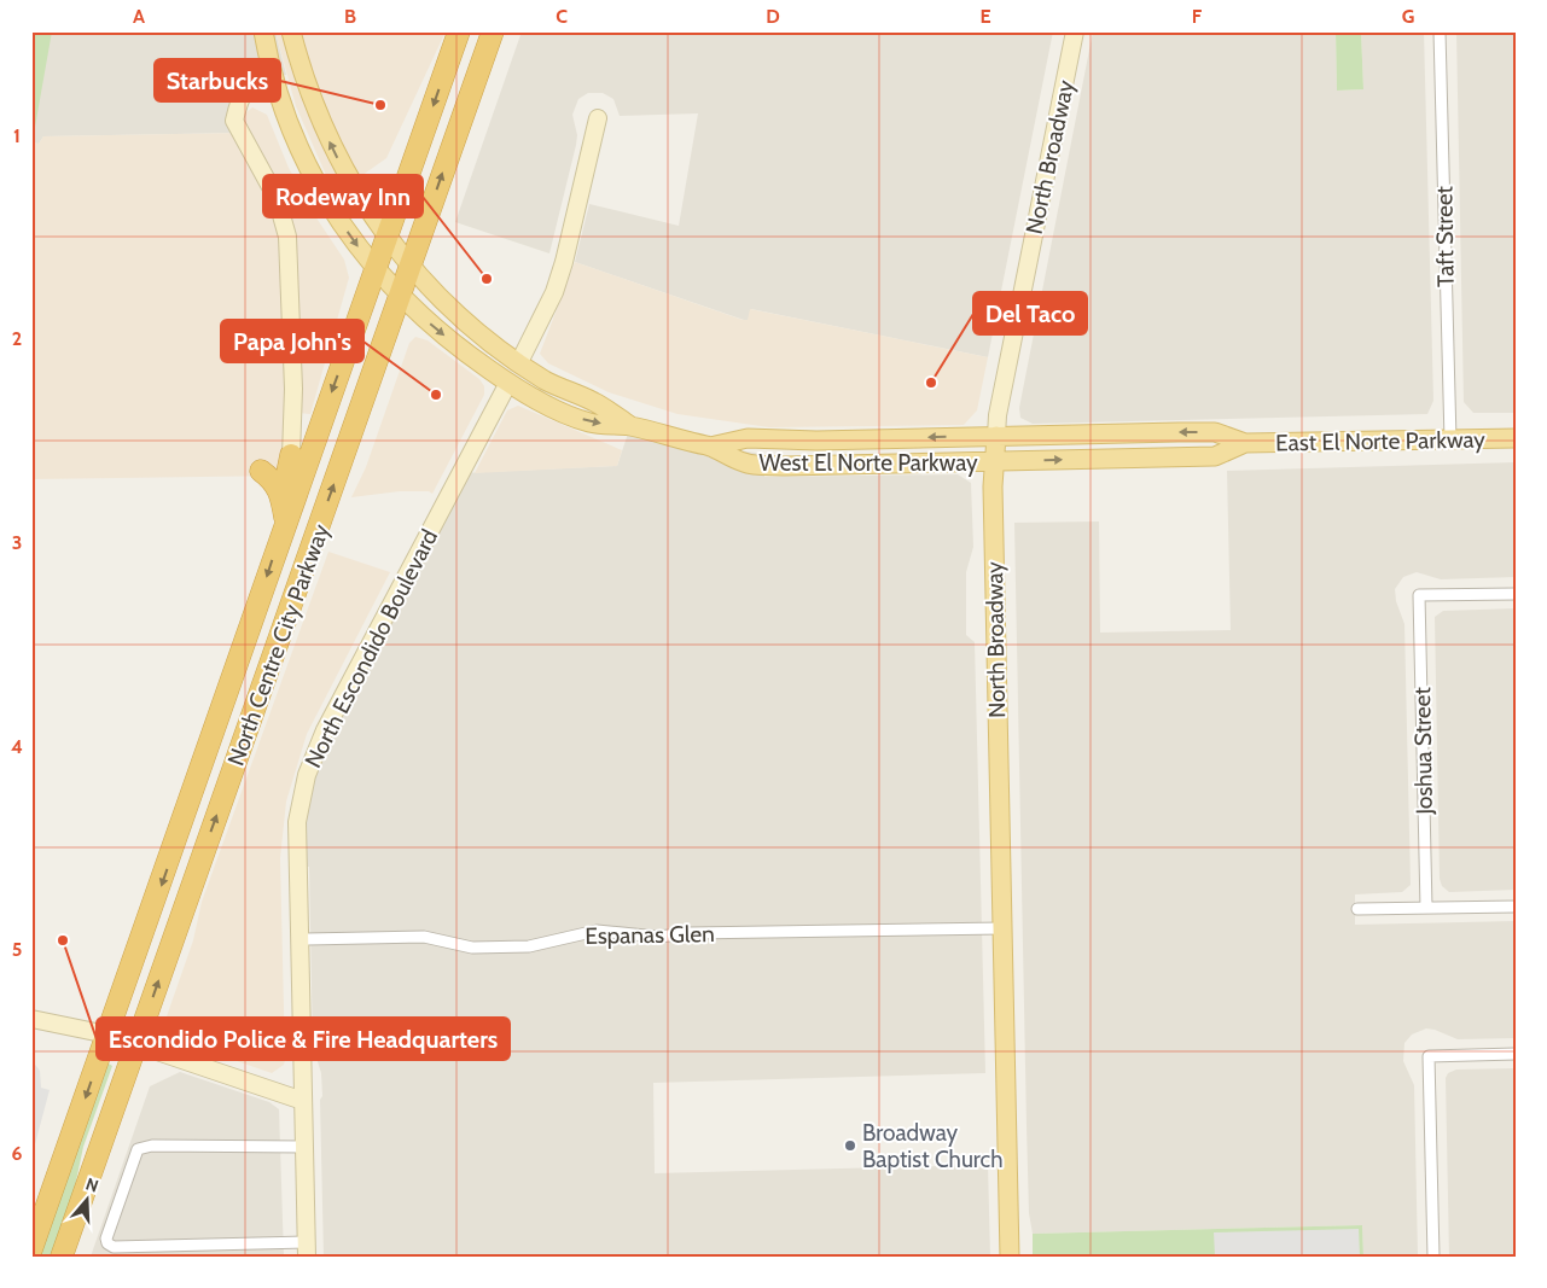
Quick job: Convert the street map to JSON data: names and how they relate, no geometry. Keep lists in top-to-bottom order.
{
  "streets": {
    "highway": ["North Centre City Parkway"],
    "main road": ["North Broadway", "East El Norte Parkway", "West El Norte Parkway"],
    "street": [
      "Taft Street",
      "North Escondido Boulevard",
      "Joshua Street",
      "Espanas Glen"
    ]
  },
  "crossings": [
    ["North Broadway", "East El Norte Parkway"],
    ["North Broadway", "West El Norte Parkway"],
    ["North Broadway", "Espanas Glen"],
    ["Taft Street", "East El Norte Parkway"],
    ["East El Norte Parkway", "West El Norte Parkway"],
    ["West El Norte Parkway", "North Centre City Parkway"],
    ["West El Norte Parkway", "North Escondido Boulevard"],
    ["North Escondido Boulevard", "Espanas Glen"]
  ],
  "places": [
    "Starbucks",
    "Rodeway Inn",
    "Del Taco",
    "Papa John's",
    "Escondido Police & Fire Headquarters",
    "Broadway Baptist Church"
  ],
  "north": "top",
  "grid": {
    "columns": [
      "A",
      "B",
      "C",
      "D",
      "E",
      "F",
      "G"
    ],
    "rows": [
      "1",
      "2",
      "3",
      "4",
      "5",
      "6"
    ]
  }
}
